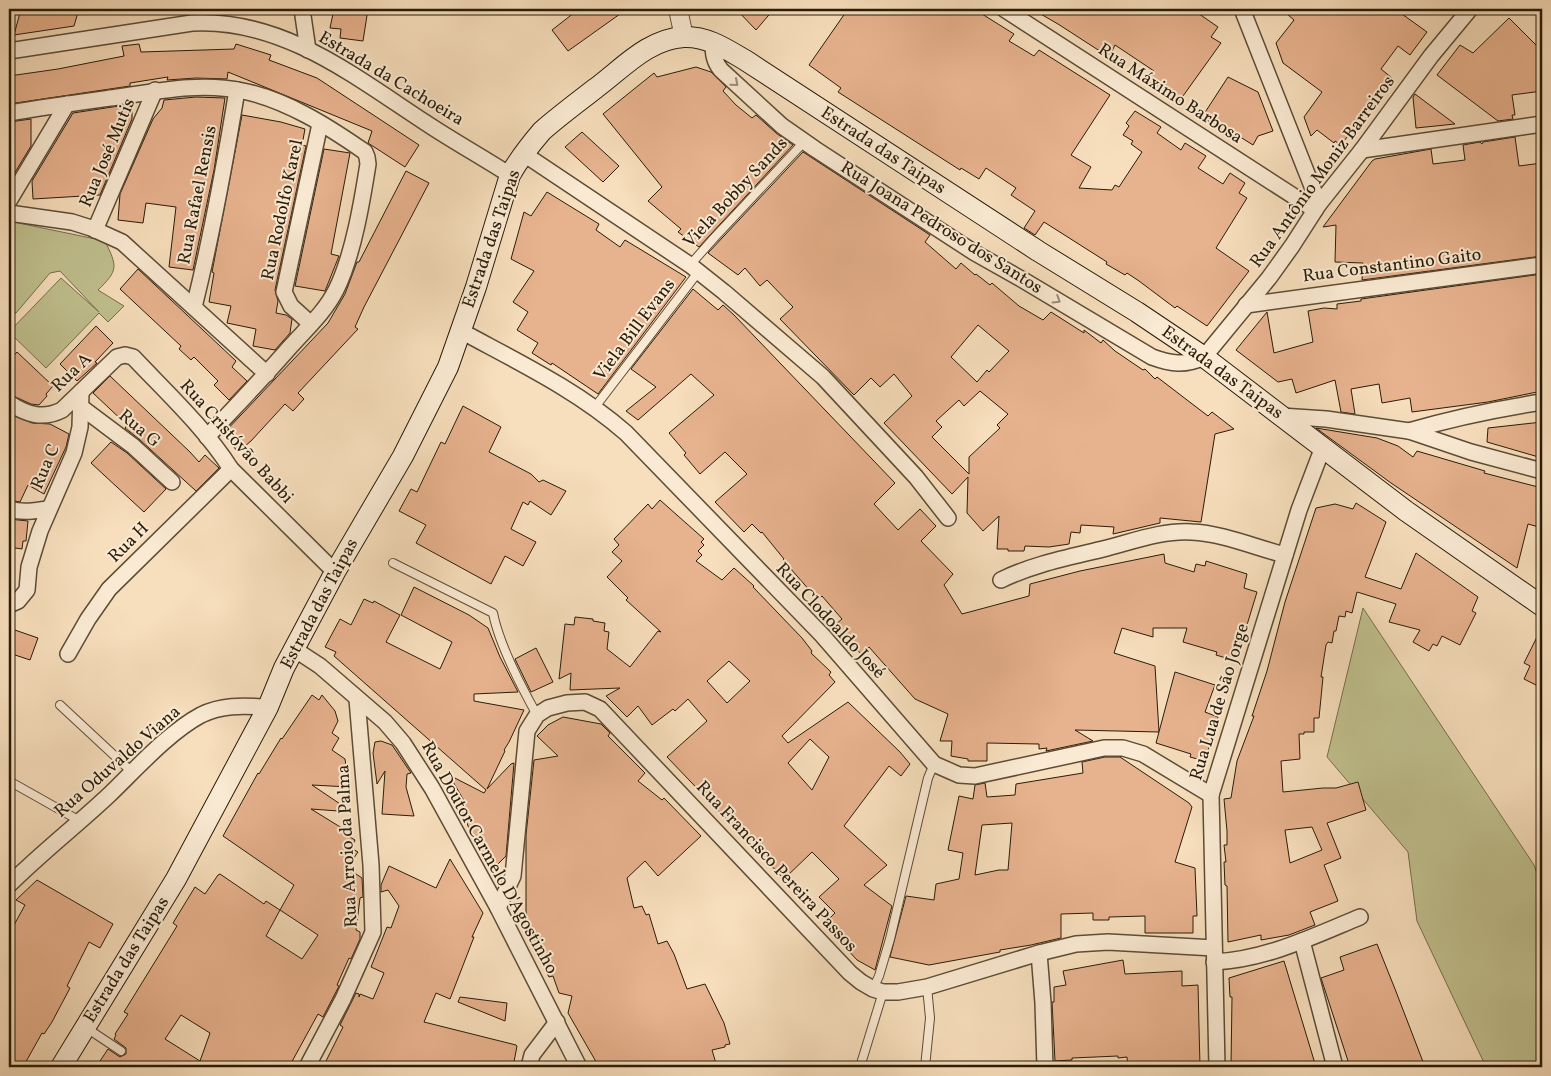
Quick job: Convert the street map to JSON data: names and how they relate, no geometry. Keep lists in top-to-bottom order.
{
  "streets": {
    "main road": ["Estrada das Taipas"],
    "street": [
      "Estrada da Cachoeira",
      "Rua Máximo Barbosa",
      "Rua José Mutis",
      "Rua Antônio Moniz Barreiros",
      "Rua Rafael Rensis",
      "Rua Rodolfo Karel",
      "Rua Joana Pedroso dos Santos",
      "Rua Constantino Gaito",
      "Rua A",
      "Rua G",
      "Rua Cristóvão Babbi",
      "Rua C",
      "Rua H",
      "Rua Clodoaldo José",
      "Rua Lua de São Jorge",
      "Rua Oduvaldo Viana",
      "Rua Arroio da Palma",
      "Rua Doutor Carmelo D'Agostinho",
      "Rua Francisco Pereira Passos"
    ],
    "lane": ["Viela Bobby Sands", "Viela Bill Evans"]
  },
  "crossings": [
    ["Estrada da Cachoeira", "Estrada das Taipas"],
    ["Rua Máximo Barbosa", "Rua Antônio Moniz Barreiros"],
    ["Estrada das Taipas", "Rua Antônio Moniz Barreiros"],
    ["Estrada das Taipas", "Rua Joana Pedroso dos Santos"],
    ["Estrada das Taipas", "Rua Cristóvão Babbi"],
    ["Estrada das Taipas", "Rua Clodoaldo José"],
    ["Estrada das Taipas", "Rua Lua de São Jorge"],
    ["Estrada das Taipas", "Rua Oduvaldo Viana"],
    ["Estrada das Taipas", "Rua Doutor Carmelo D'Agostinho"],
    ["Rua Antônio Moniz Barreiros", "Rua Joana Pedroso dos Santos"],
    ["Rua Antônio Moniz Barreiros", "Rua Constantino Gaito"],
    ["Viela Bobby Sands", "Rua Joana Pedroso dos Santos"],
    ["Viela Bobby Sands", "Viela Bill Evans"],
    ["Viela Bill Evans", "Rua Clodoaldo José"],
    ["Rua A", "Rua G"],
    ["Rua A", "Rua Cristóvão Babbi"],
    ["Rua A", "Rua C"],
    ["Rua G", "Rua C"],
    ["Rua Cristóvão Babbi", "Rua H"],
    ["Rua Clodoaldo José", "Rua Lua de São Jorge"],
    ["Rua Arroio da Palma", "Rua Doutor Carmelo D'Agostinho"]
  ],
  "one_way": ["Rua Joana Pedroso dos Santos"]
}
